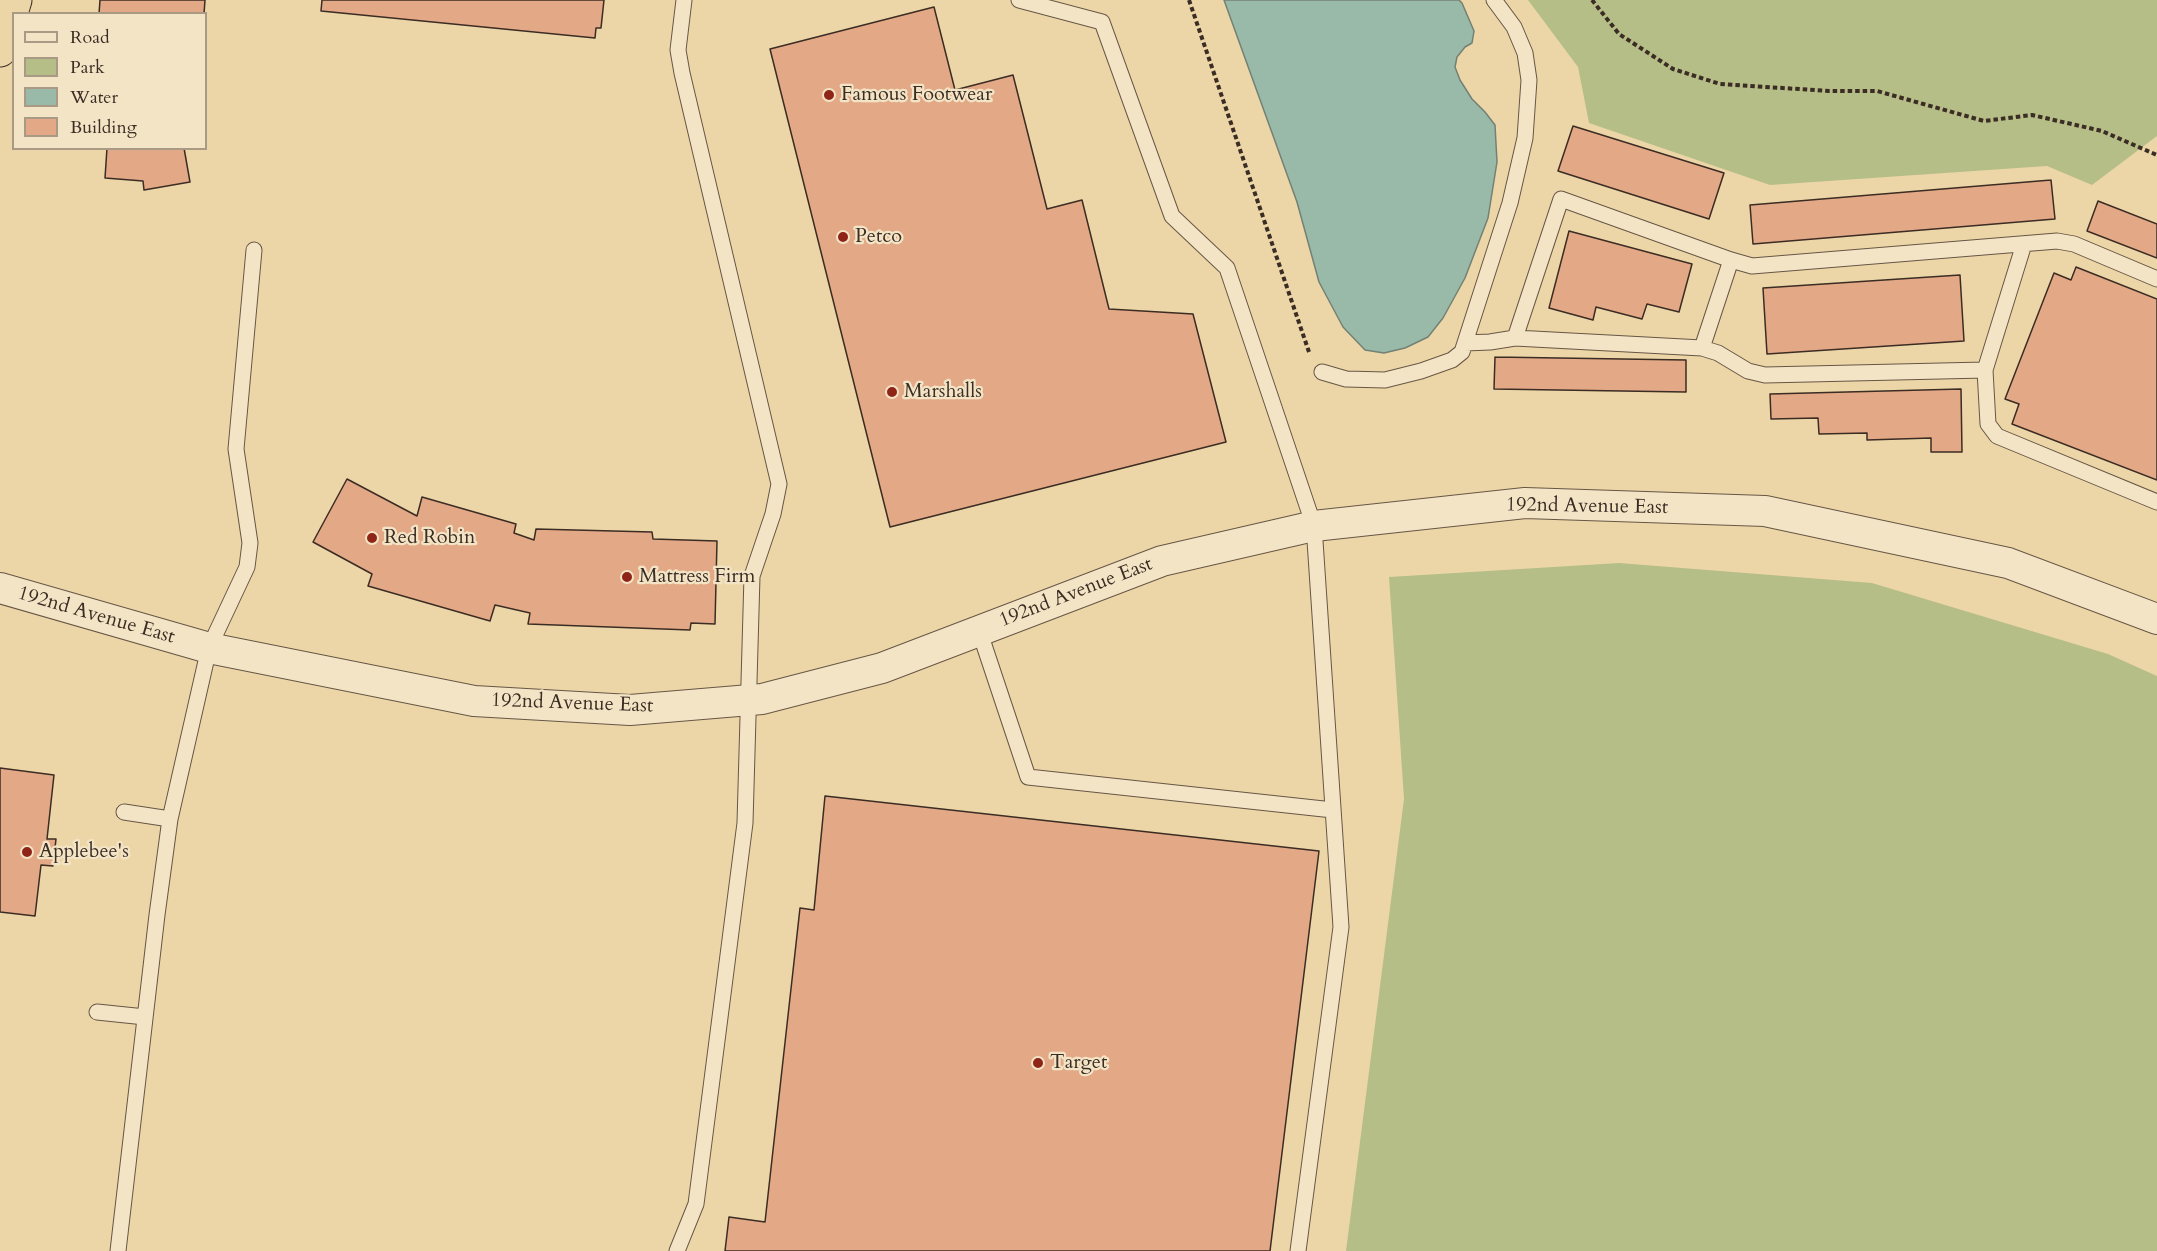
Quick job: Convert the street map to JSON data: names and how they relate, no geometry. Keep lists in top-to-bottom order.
{
  "streets": {
    "street": ["192nd Avenue East"]
  },
  "places": [
    "Famous Footwear",
    "Petco",
    "Marshalls",
    "Red Robin",
    "Mattress Firm",
    "Applebee's",
    "Target"
  ],
  "legend": [
    "Road",
    "Park",
    "Water",
    "Building"
  ]
}
